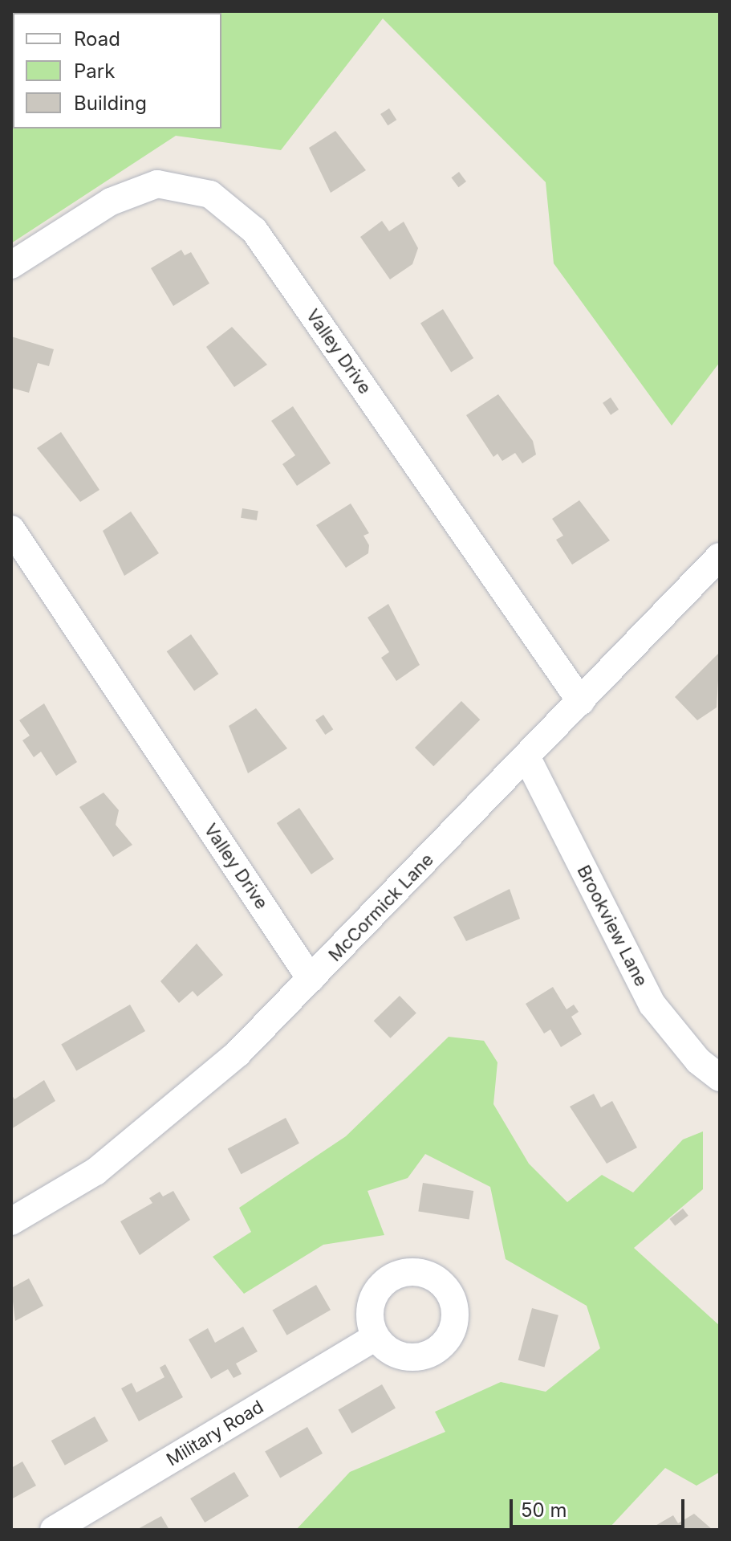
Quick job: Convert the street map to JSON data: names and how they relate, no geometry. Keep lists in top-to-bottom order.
{
  "streets": {
    "street": [
      "Valley Drive",
      "McCormick Lane",
      "Brookview Lane",
      "Military Road"
    ]
  },
  "crossings": [
    ["Valley Drive", "McCormick Lane"],
    ["McCormick Lane", "Brookview Lane"]
  ],
  "legend": ["Road", "Park", "Building"],
  "scale_bar": "50 m"
}
